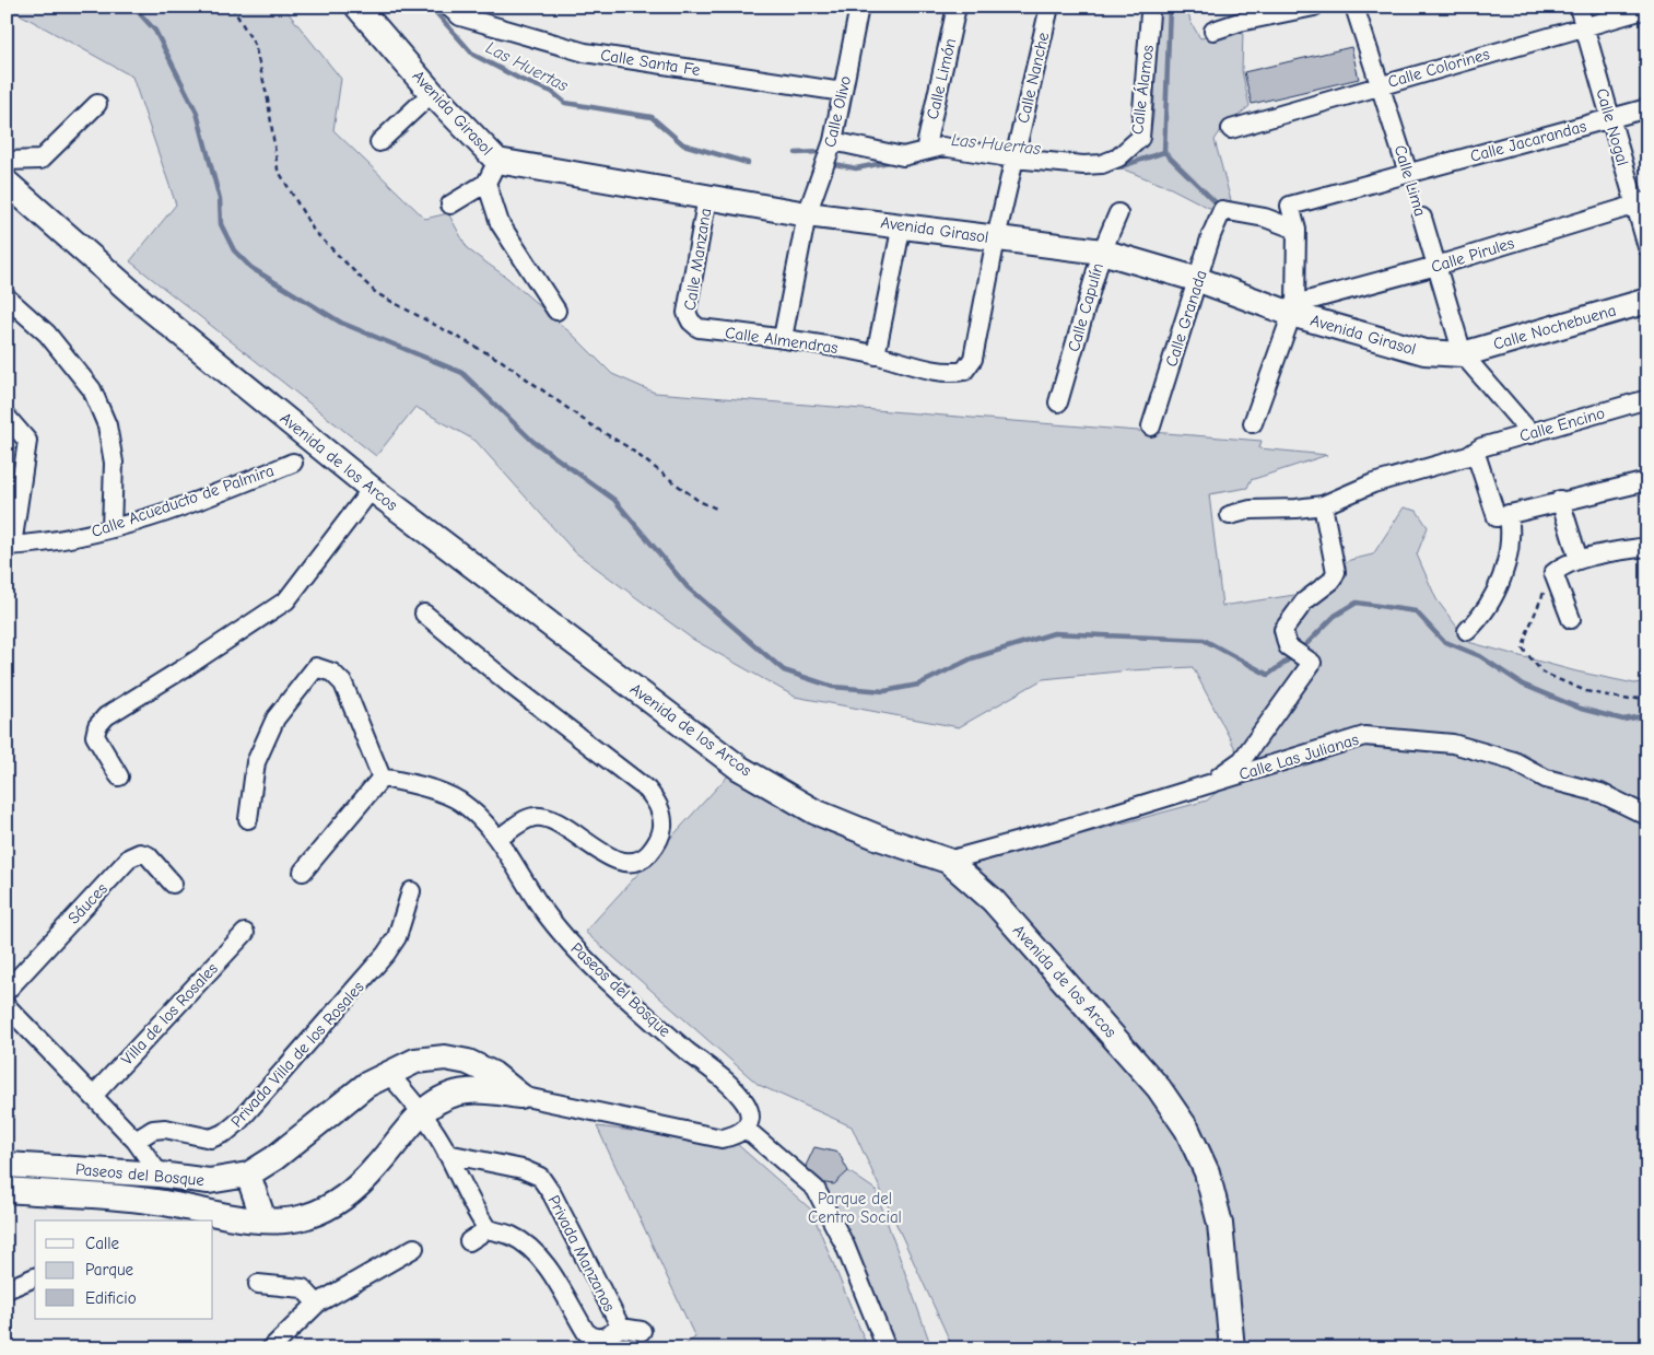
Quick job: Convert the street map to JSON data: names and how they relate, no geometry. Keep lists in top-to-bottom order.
{
  "streets": {
    "street": [
      "Calle Santa Fe",
      "Calle Colorines",
      "Calle Nanche",
      "Calle Limón",
      "Calle Álamos",
      "Calle Olivo",
      "Avenida Girasol",
      "Calle Nogal",
      "Calle Jacarandas",
      "Calle Lima",
      "Calle Pirules",
      "Calle Manzana",
      "Calle Capulín",
      "Calle Granada",
      "Calle Nochebuena",
      "Calle Almendras",
      "Calle Encino",
      "Avenida de los Arcos",
      "Calle Acueducto de Palmira",
      "Calle Las Julianas",
      "Sáuces",
      "Paseos del Bosque",
      "Villa de los Rosales",
      "Privada Villa de los Rosales",
      "Privada Manzanos"
    ]
  },
  "crossings": [
    ["Calle Santa Fe", "Calle Olivo"],
    ["Calle Colorines", "Calle Nogal"],
    ["Calle Colorines", "Calle Lima"],
    ["Calle Nanche", "Calle Álamos"],
    ["Calle Nanche", "Avenida Girasol"],
    ["Calle Nanche", "Calle Almendras"],
    ["Calle Olivo", "Avenida Girasol"],
    ["Calle Olivo", "Calle Almendras"],
    ["Avenida Girasol", "Calle Lima"],
    ["Avenida Girasol", "Calle Pirules"],
    ["Avenida Girasol", "Calle Manzana"],
    ["Avenida Girasol", "Calle Capulín"],
    ["Avenida Girasol", "Calle Granada"],
    ["Avenida Girasol", "Calle Nochebuena"],
    ["Calle Nogal", "Calle Jacarandas"],
    ["Calle Nogal", "Calle Pirules"],
    ["Calle Jacarandas", "Calle Lima"],
    ["Calle Jacarandas", "Calle Granada"],
    ["Calle Lima", "Calle Pirules"],
    ["Calle Lima", "Calle Nochebuena"],
    ["Calle Manzana", "Calle Almendras"],
    ["Avenida de los Arcos", "Calle Las Julianas"]
  ],
  "water": ["Las Huertas"],
  "parks": ["Parque del Centro Social"],
  "legend": ["Calle", "Parque", "Edificio"]
}
